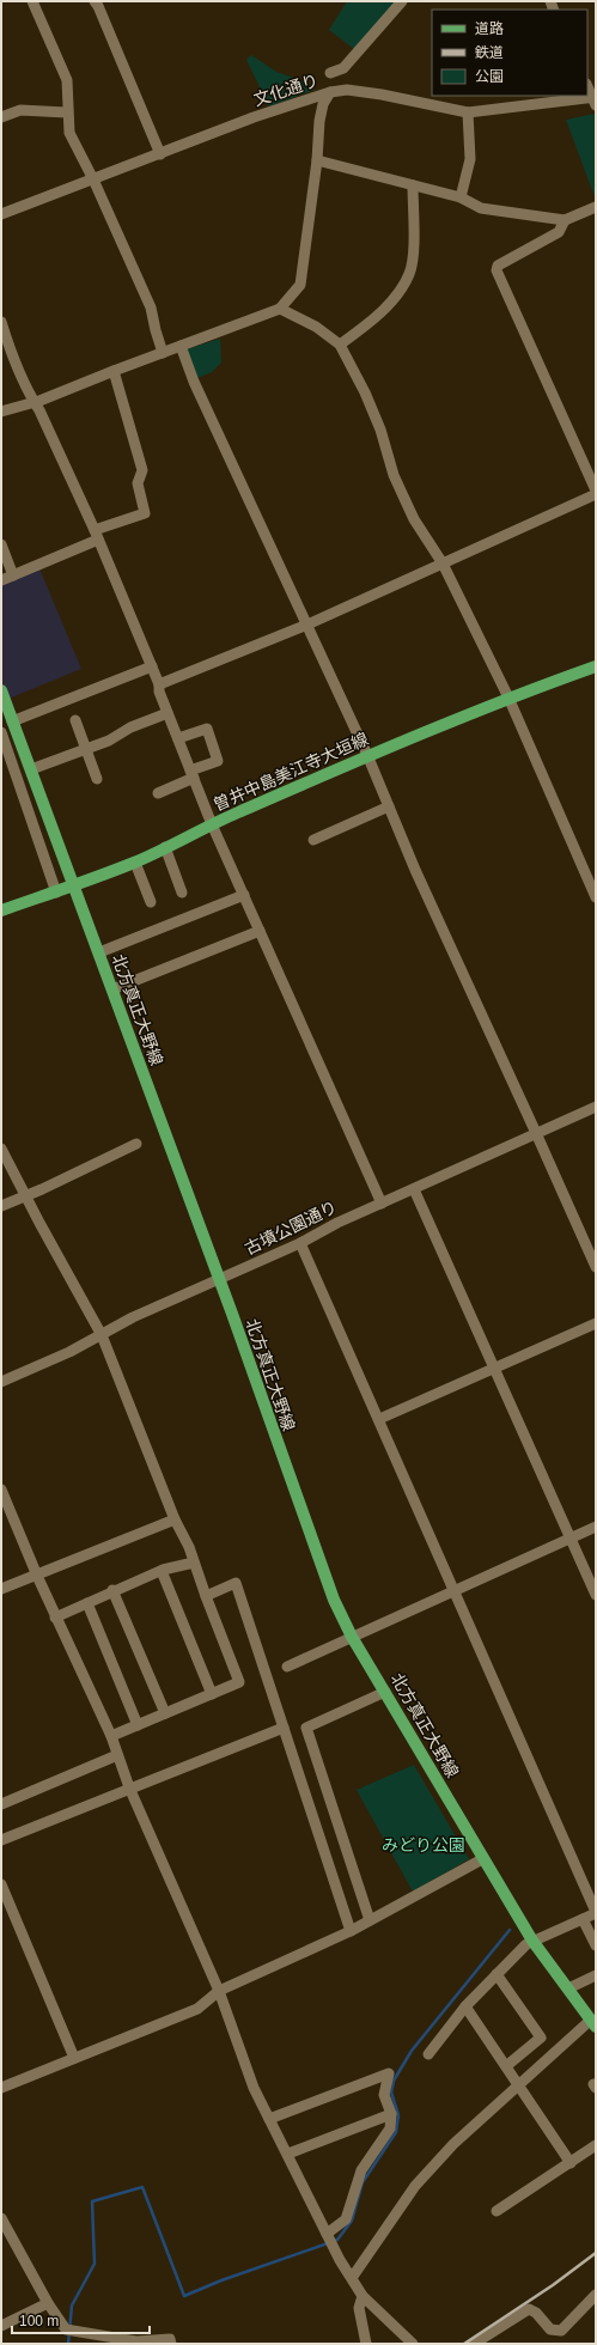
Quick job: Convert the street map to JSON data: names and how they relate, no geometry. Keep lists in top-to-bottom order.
{
  "streets": {
    "main road": ["曽井中島美江寺大垣線", "北方真正大野線"],
    "street": ["文化通り", "古墳公園通り"]
  },
  "crossings": [
    ["曽井中島美江寺大垣線", "北方真正大野線"],
    ["北方真正大野線", "古墳公園通り"]
  ],
  "parks": ["みどり公園"],
  "legend": ["道路", "鉄道", "公園"],
  "scale_bar": "100 m"
}
